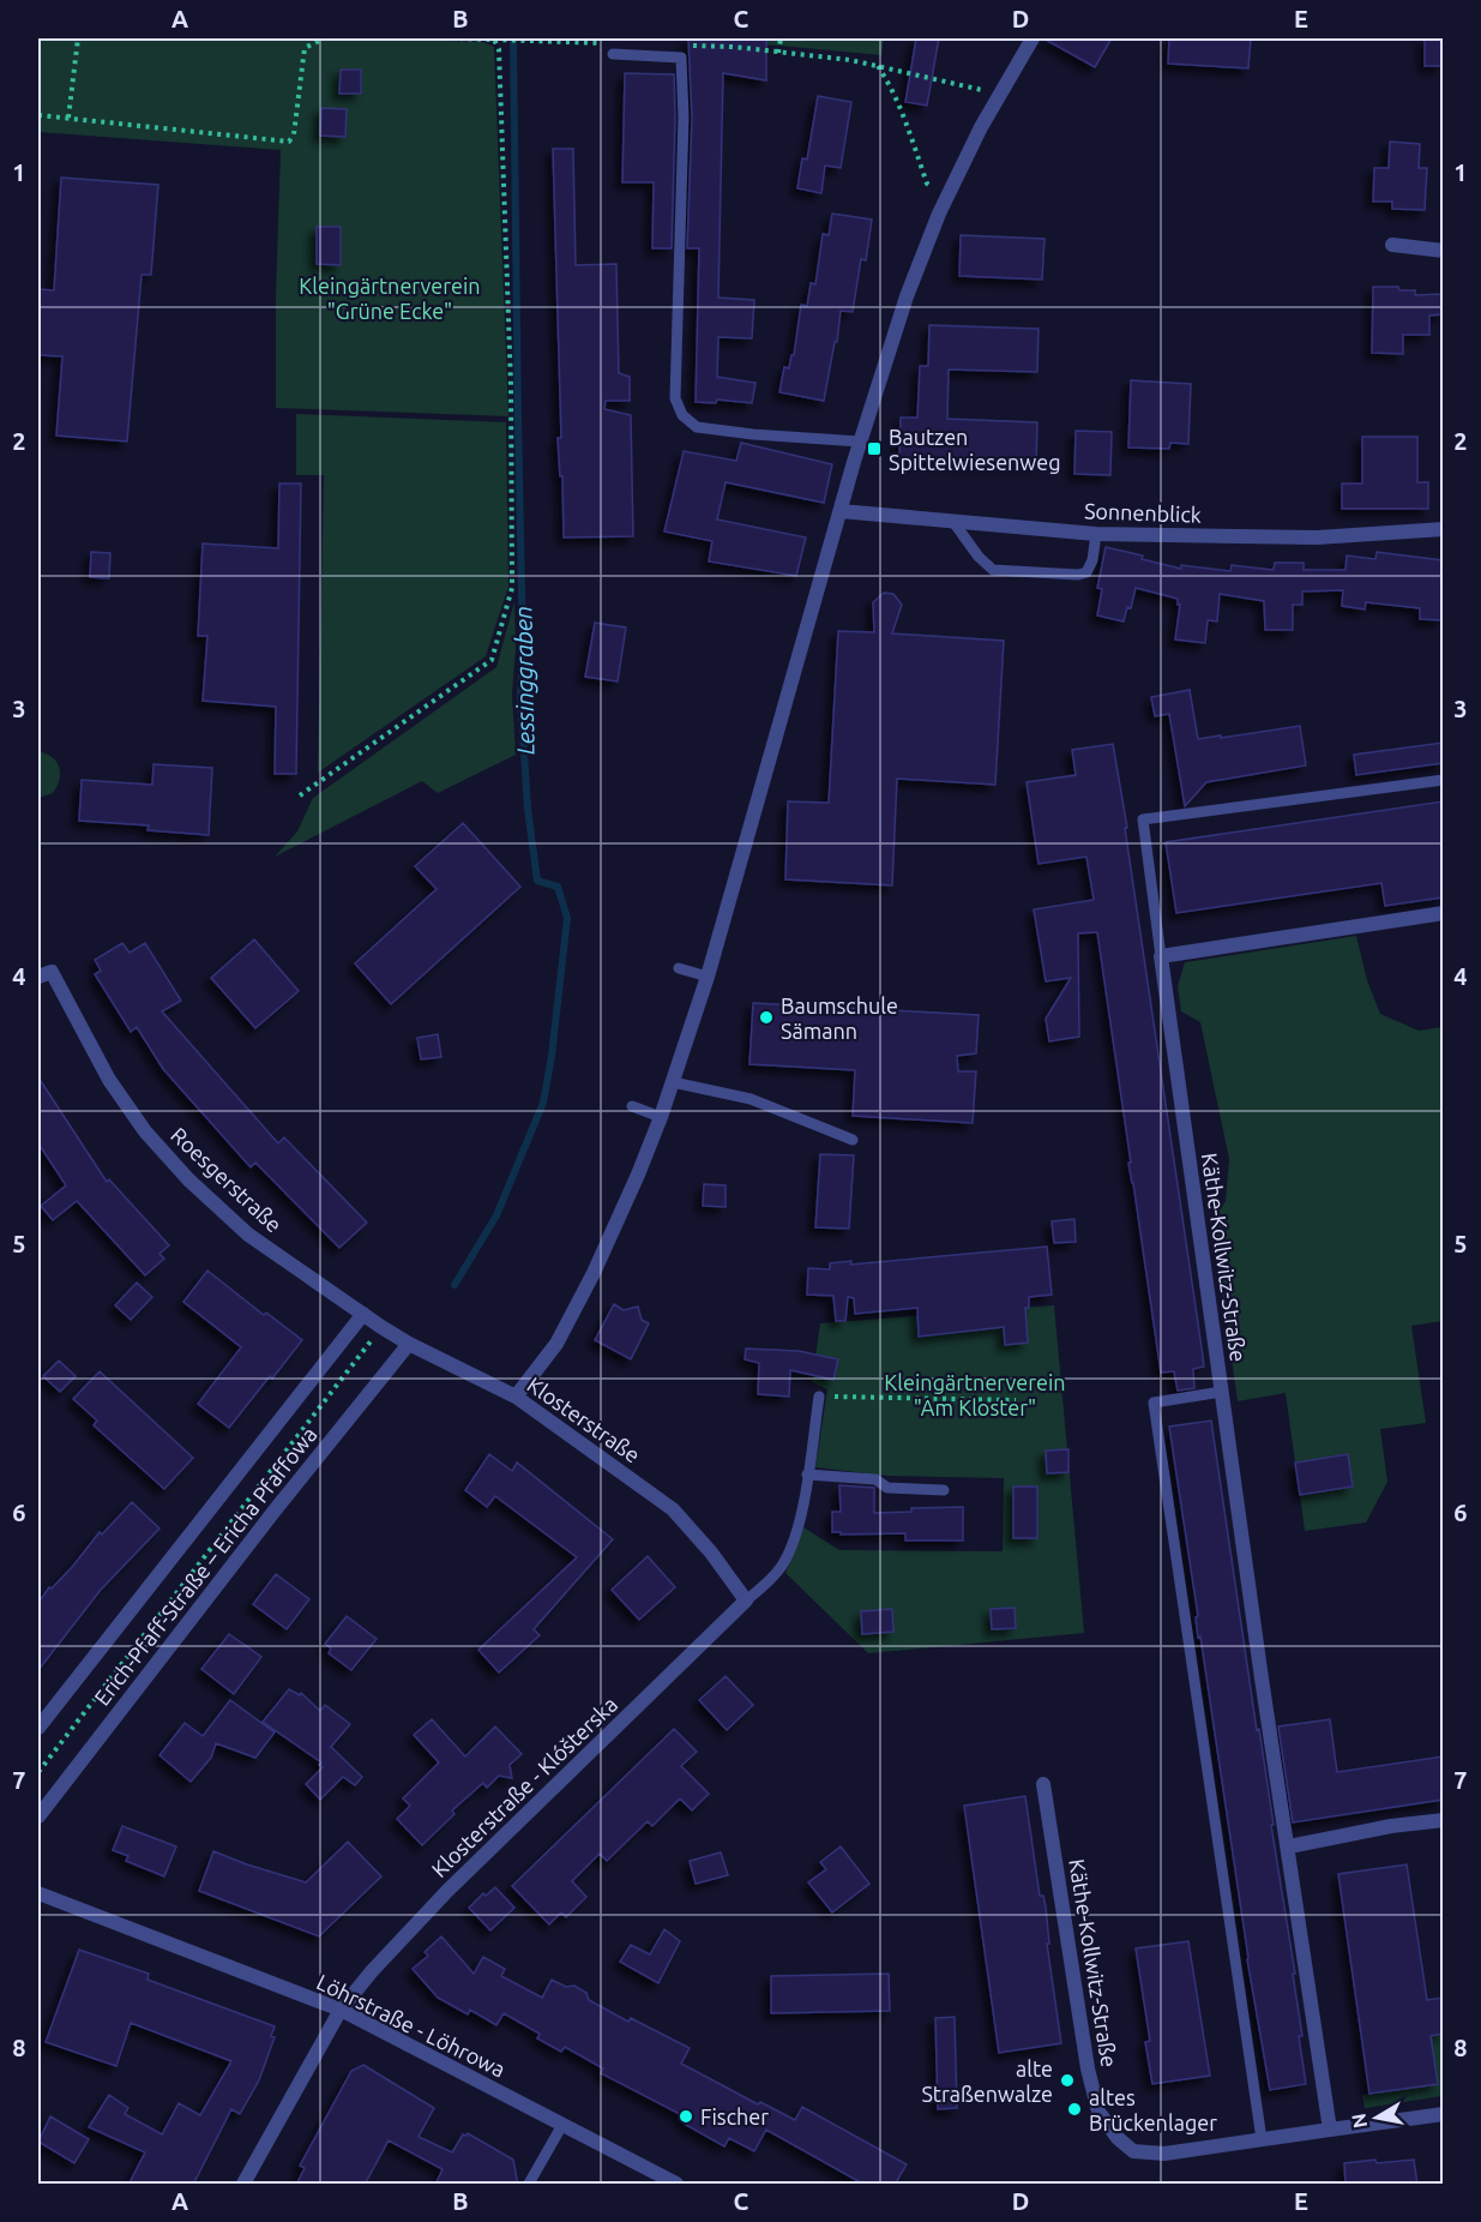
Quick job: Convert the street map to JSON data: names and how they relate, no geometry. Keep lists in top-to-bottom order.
{
  "streets": {
    "street": [
      "Sonnenblick",
      "Roesgerstraße",
      "Käthe-Kollwitz-Straße",
      "Klosterstraße",
      "Erich-Pfaff-Straße – Ericha Pfaffowa",
      "Klosterstraße - Klóšterska",
      "Löhrstraße - Löhrowa"
    ]
  },
  "crossings": [
    ["Roesgerstraße", "Klosterstraße"],
    ["Roesgerstraße", "Erich-Pfaff-Straße – Ericha Pfaffowa"],
    ["Klosterstraße", "Erich-Pfaff-Straße – Ericha Pfaffowa"],
    ["Klosterstraße", "Klosterstraße - Klóšterska"],
    ["Klosterstraße - Klóšterska", "Löhrstraße - Löhrowa"]
  ],
  "water": ["Lessinggraben"],
  "parks": ["Kleingärtnerverein \"Grüne Ecke\"", "Kleingärtnerverein \"Am Kloster\""],
  "places": {
    "transit": ["Bautzen Spittelwiesenweg"],
    "other": [
      "Baumschule Sämann",
      "alte Straßenwalze",
      "altes Brückenlager",
      "Fischer"
    ]
  },
  "north": "left",
  "grid": {
    "columns": [
      "A",
      "B",
      "C",
      "D",
      "E"
    ],
    "rows": [
      "1",
      "2",
      "3",
      "4",
      "5",
      "6",
      "7",
      "8"
    ]
  }
}
